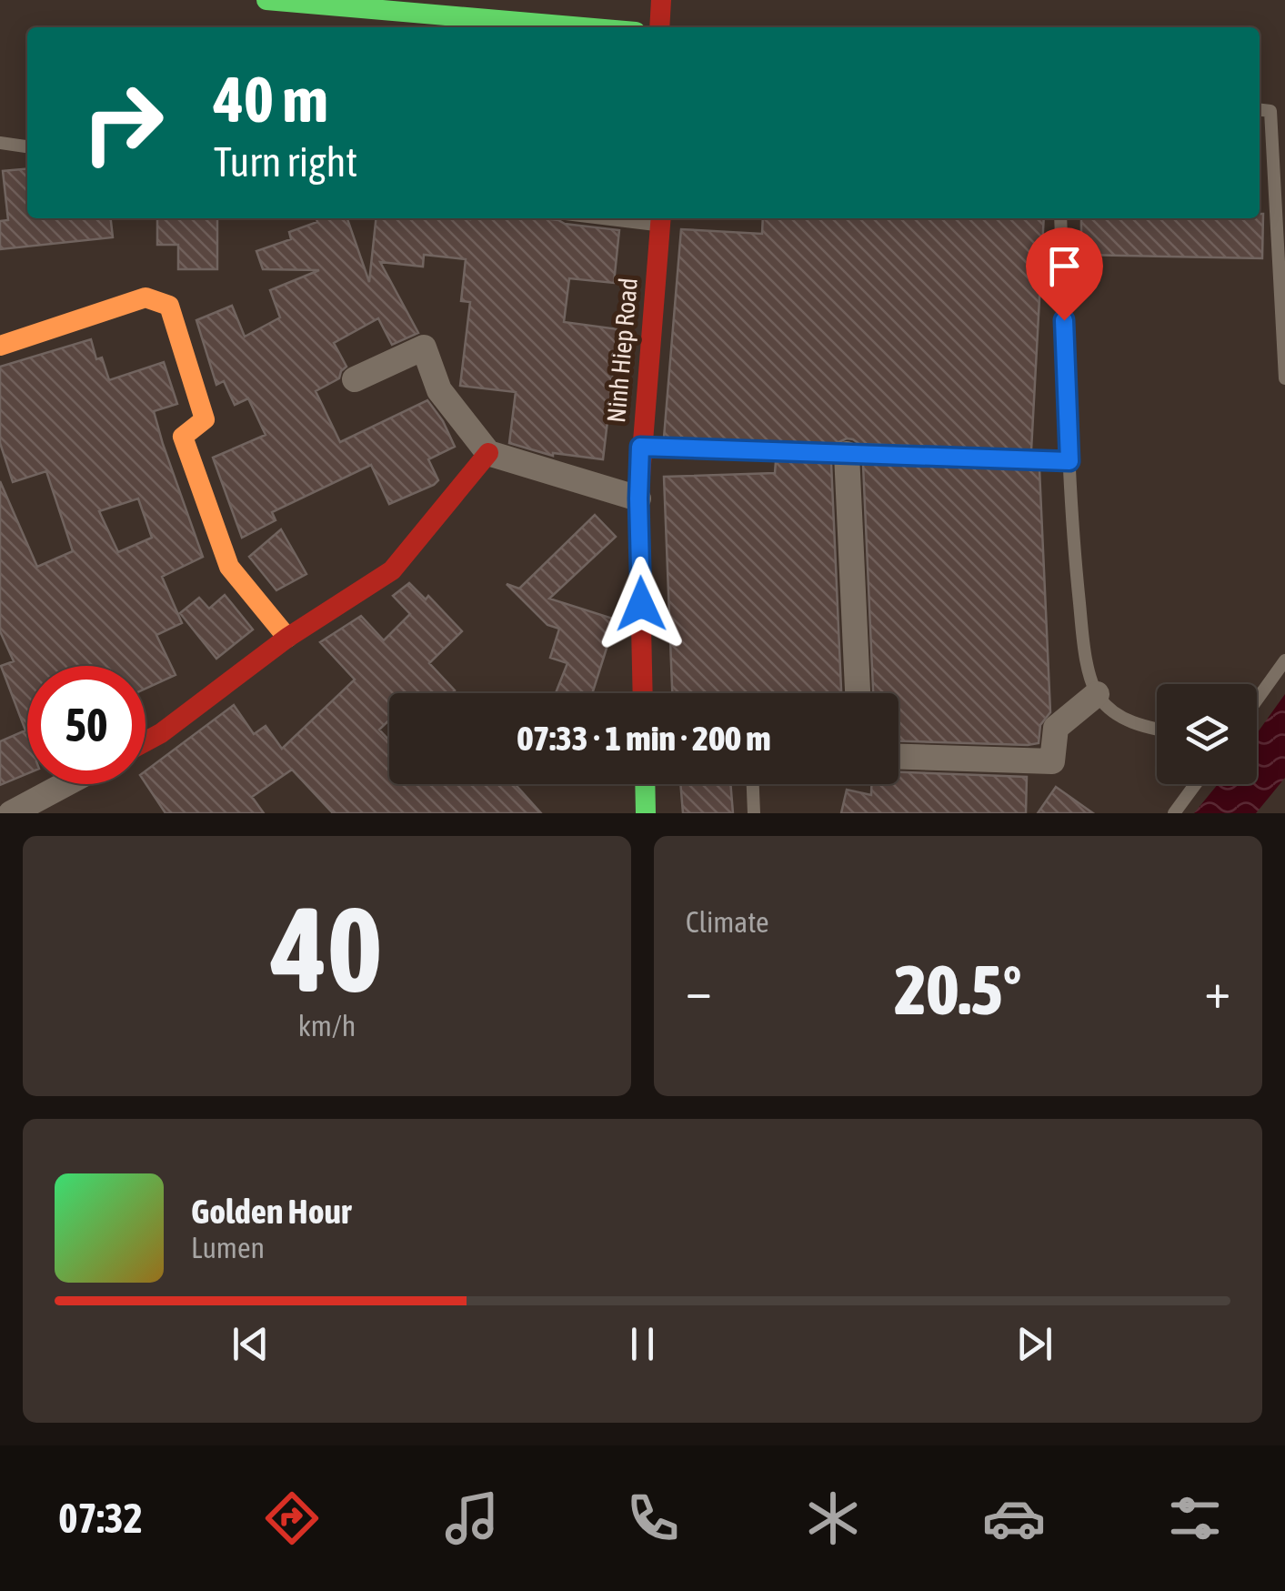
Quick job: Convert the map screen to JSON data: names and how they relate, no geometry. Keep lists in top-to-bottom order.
{
  "streets": {
    "street": ["Ninh Hiep Road"]
  },
  "page": {
    "turn": ["40 m", "Turn right"],
    "limit": "50",
    "trip": "07:33 · 1 min · 200 m",
    "tile": [
      ["40", "km/h"],
      "Climate"
    ],
    "heat": ["−", "20.5°", "+"],
    "song": ["Golden Hour", "Lumen"],
    "tabs": "07:32"
  }
}
